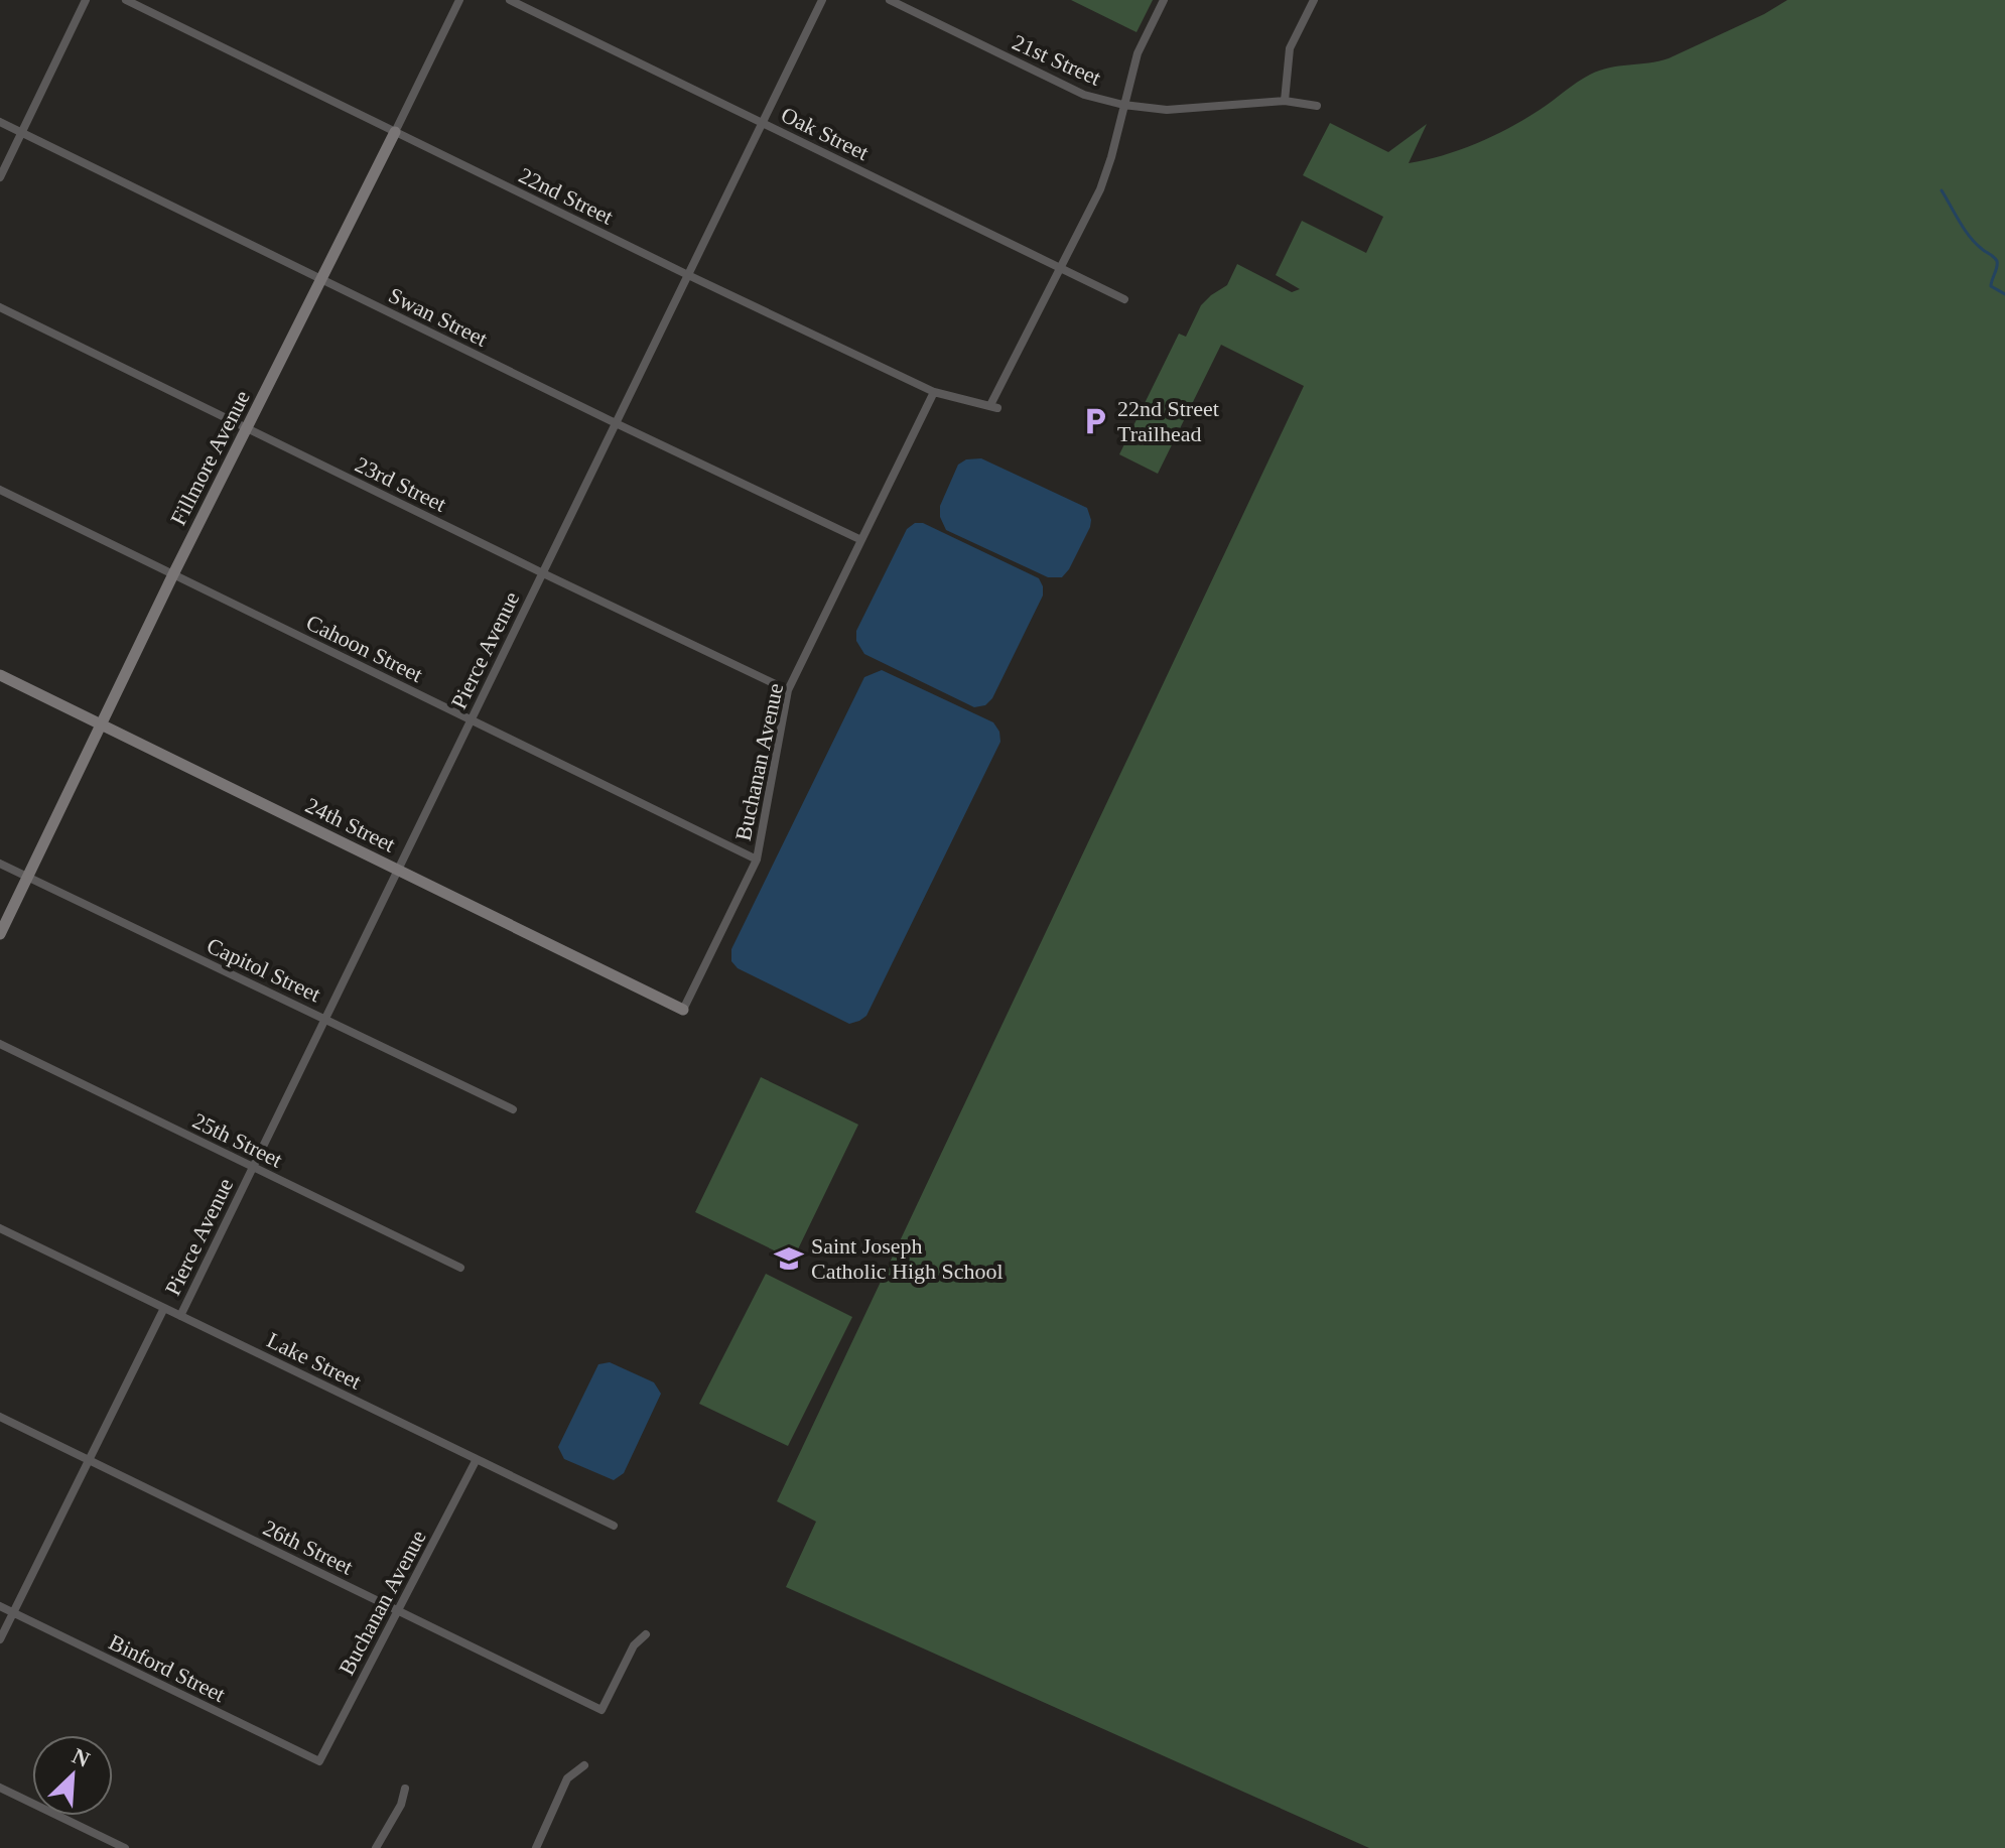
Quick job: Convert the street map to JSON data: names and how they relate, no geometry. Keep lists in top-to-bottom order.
{
  "streets": {
    "street": [
      "21st Street",
      "Oak Street",
      "22nd Street",
      "Swan Street",
      "Fillmore Avenue",
      "23rd Street",
      "Cahoon Street",
      "Pierce Avenue",
      "Buchanan Avenue",
      "24th Street",
      "Capitol Street",
      "25th Street",
      "Lake Street",
      "26th Street",
      "Binford Street"
    ]
  },
  "crossings": [
    ["Oak Street", "22nd Street"],
    ["Oak Street", "Pierce Avenue"],
    ["22nd Street", "Fillmore Avenue"],
    ["22nd Street", "Pierce Avenue"],
    ["22nd Street", "Buchanan Avenue"],
    ["Swan Street", "Fillmore Avenue"],
    ["Swan Street", "Pierce Avenue"],
    ["Swan Street", "Buchanan Avenue"],
    ["Fillmore Avenue", "23rd Street"],
    ["Fillmore Avenue", "Cahoon Street"],
    ["Fillmore Avenue", "24th Street"],
    ["Fillmore Avenue", "Capitol Street"],
    ["23rd Street", "Pierce Avenue"],
    ["23rd Street", "Buchanan Avenue"],
    ["Cahoon Street", "Pierce Avenue"],
    ["Cahoon Street", "Buchanan Avenue"],
    ["Pierce Avenue", "24th Street"],
    ["Pierce Avenue", "Capitol Street"],
    ["Pierce Avenue", "25th Street"],
    ["Pierce Avenue", "Lake Street"],
    ["Pierce Avenue", "26th Street"],
    ["Pierce Avenue", "Binford Street"],
    ["Buchanan Avenue", "24th Street"],
    ["Buchanan Avenue", "Lake Street"],
    ["Buchanan Avenue", "26th Street"],
    ["Buchanan Avenue", "Binford Street"]
  ],
  "places": {
    "parking": ["22nd Street Trailhead"],
    "school or university": ["Saint Joseph Catholic High School"]
  },
  "north": "top right"
}
